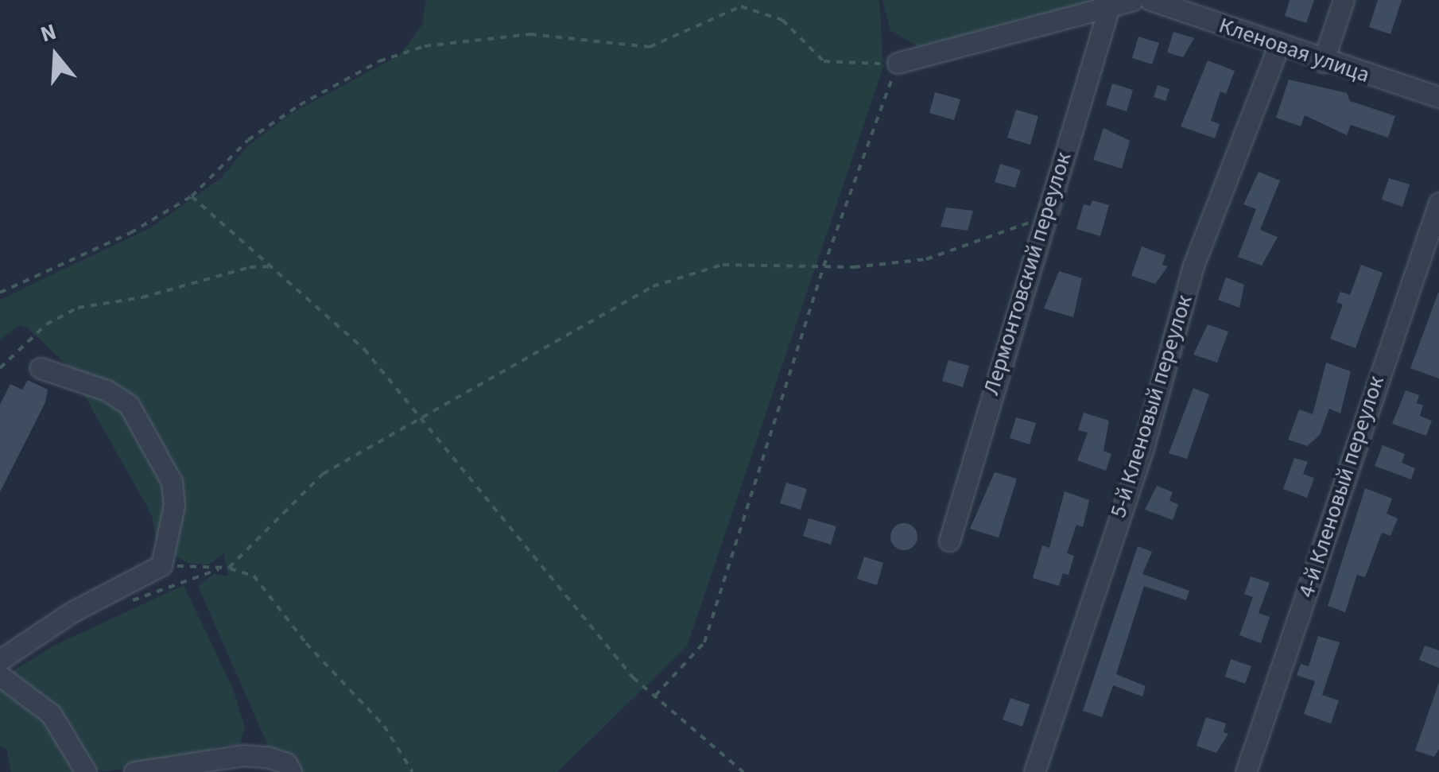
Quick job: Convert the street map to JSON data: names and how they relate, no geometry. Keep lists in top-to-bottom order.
{
  "streets": {
    "street": [
      "Кленовая улица",
      "Лермонтовский переулок",
      "5-й Кленовый переулок",
      "4-й Кленовый переулок"
    ]
  },
  "crossings": [
    ["Кленовая улица", "5-й Кленовый переулок"]
  ],
  "north": "top"
}
